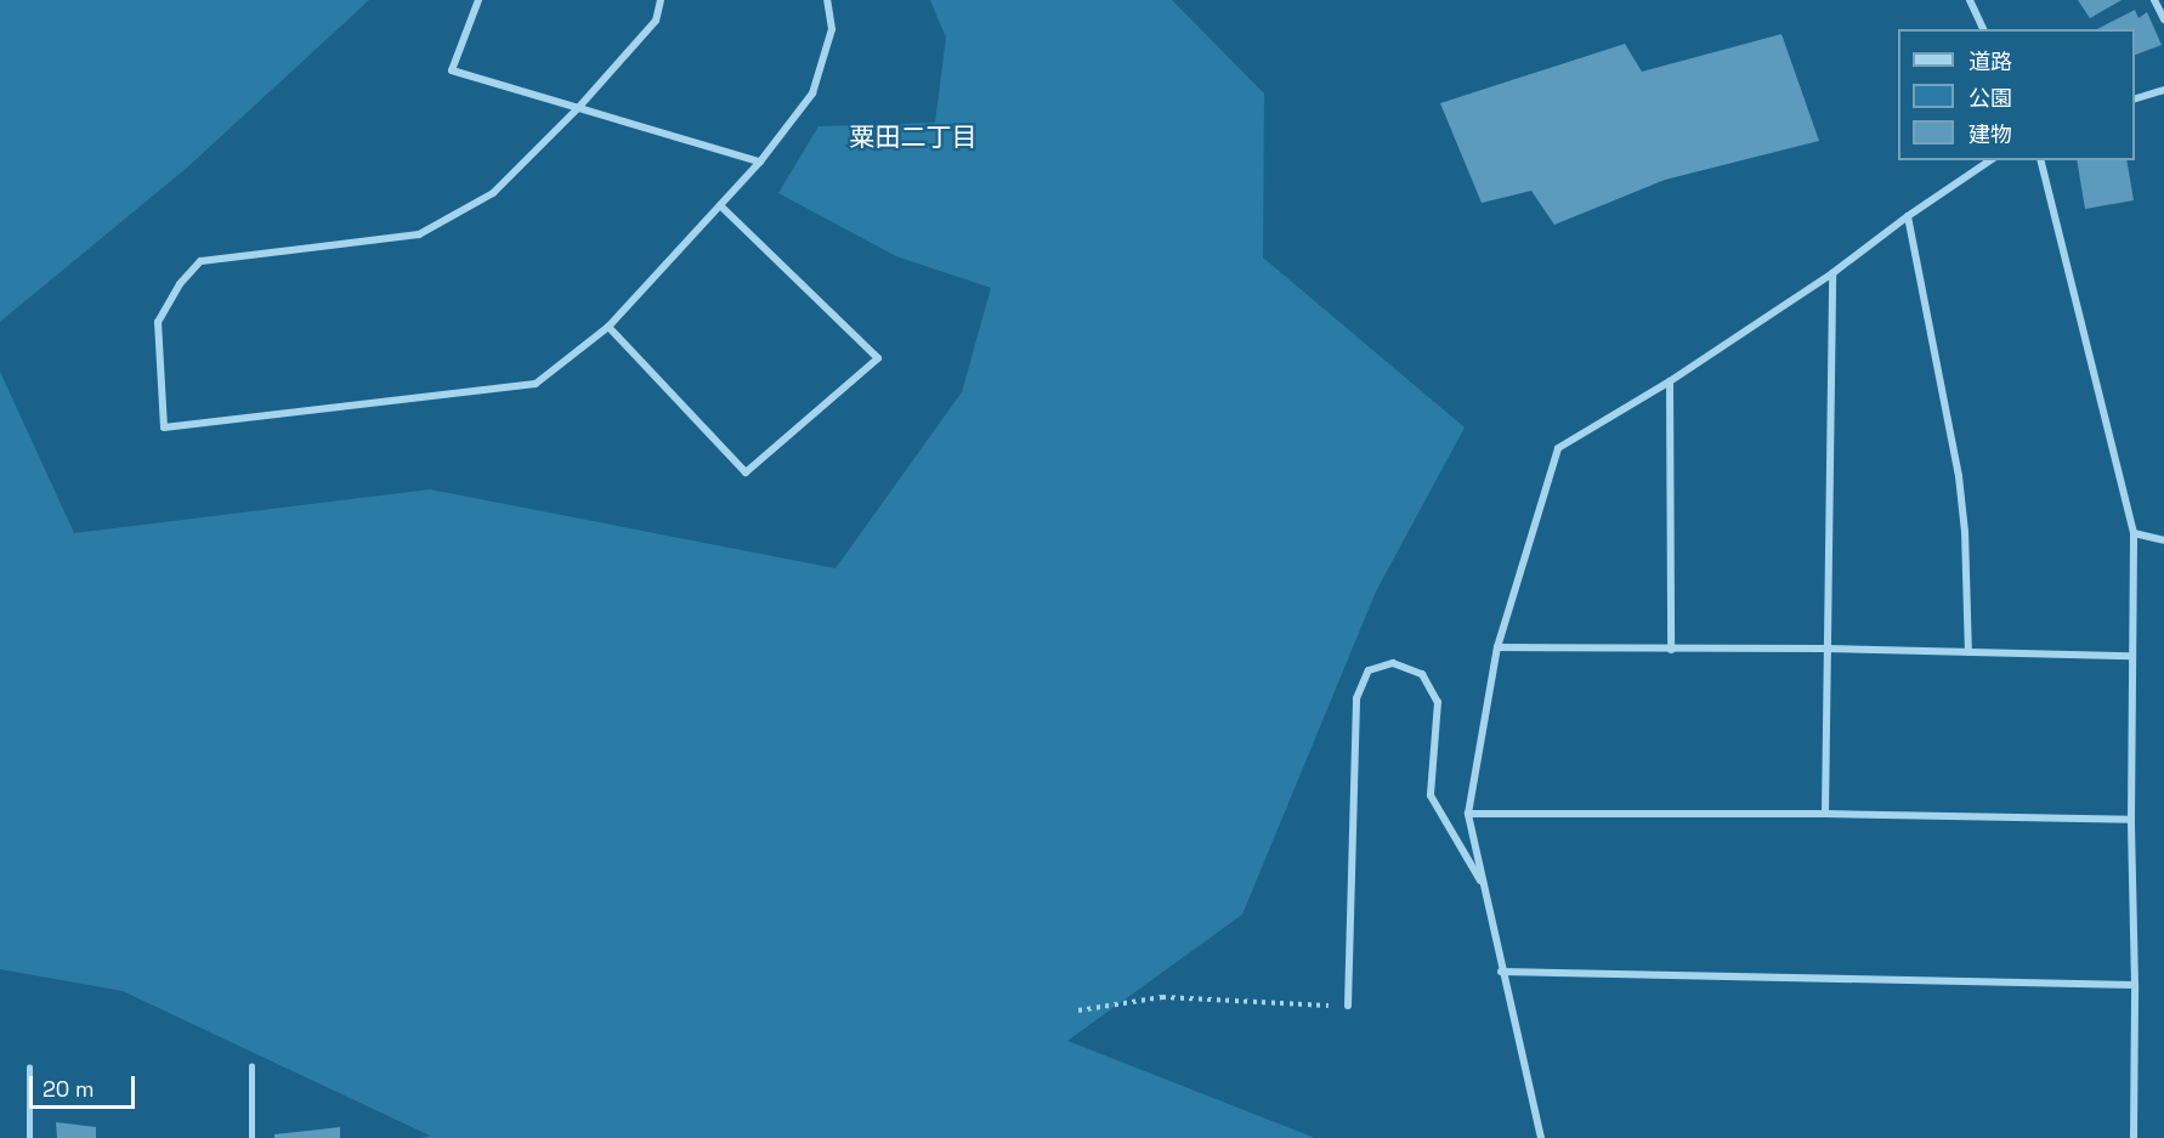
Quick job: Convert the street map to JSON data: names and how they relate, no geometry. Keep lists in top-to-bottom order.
{
  "districts": ["粟田二丁目"],
  "legend": ["道路", "公園", "建物"],
  "scale_bar": "20 m"
}
